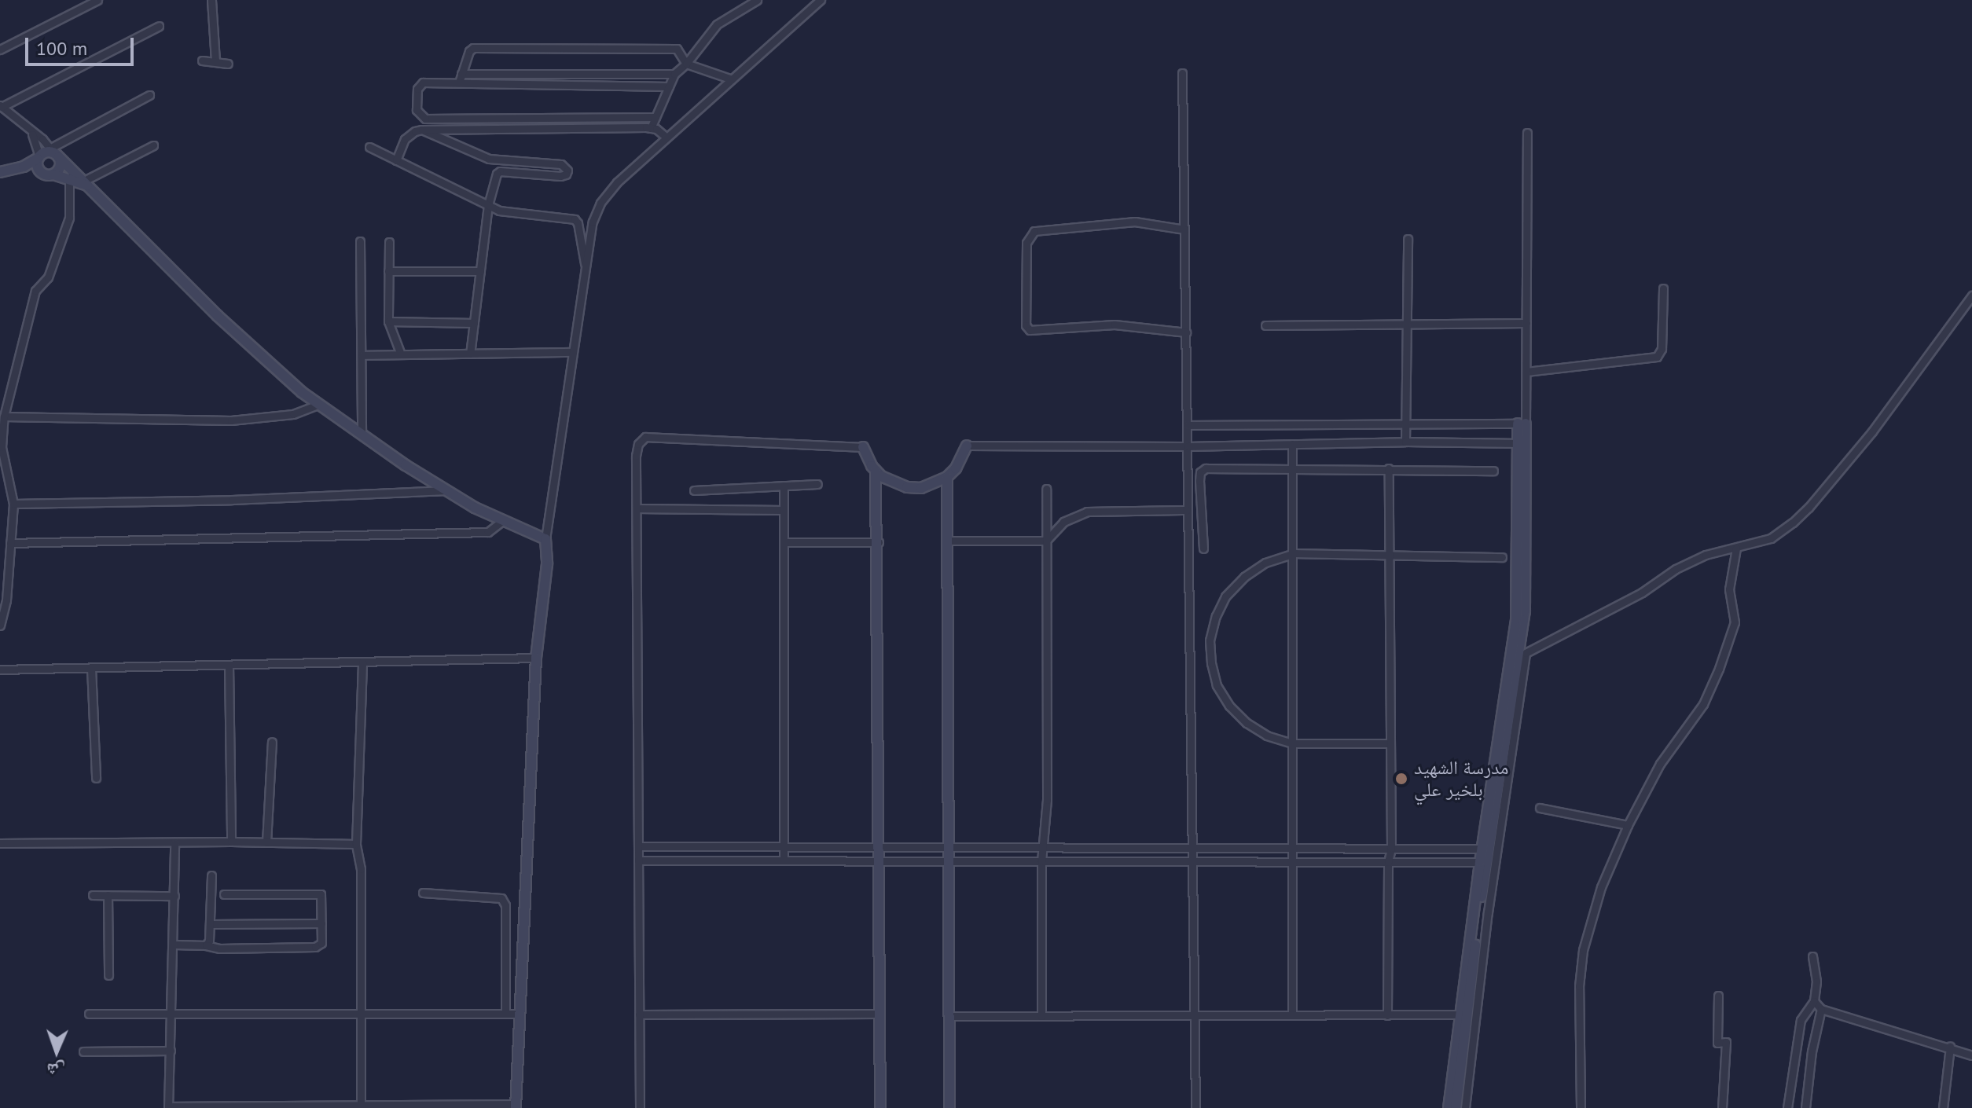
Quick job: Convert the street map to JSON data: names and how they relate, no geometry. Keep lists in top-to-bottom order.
{
  "places": ["مدرسة الشهيد بلخير علي"],
  "scale_bar": "100 m",
  "north": "bottom"
}
